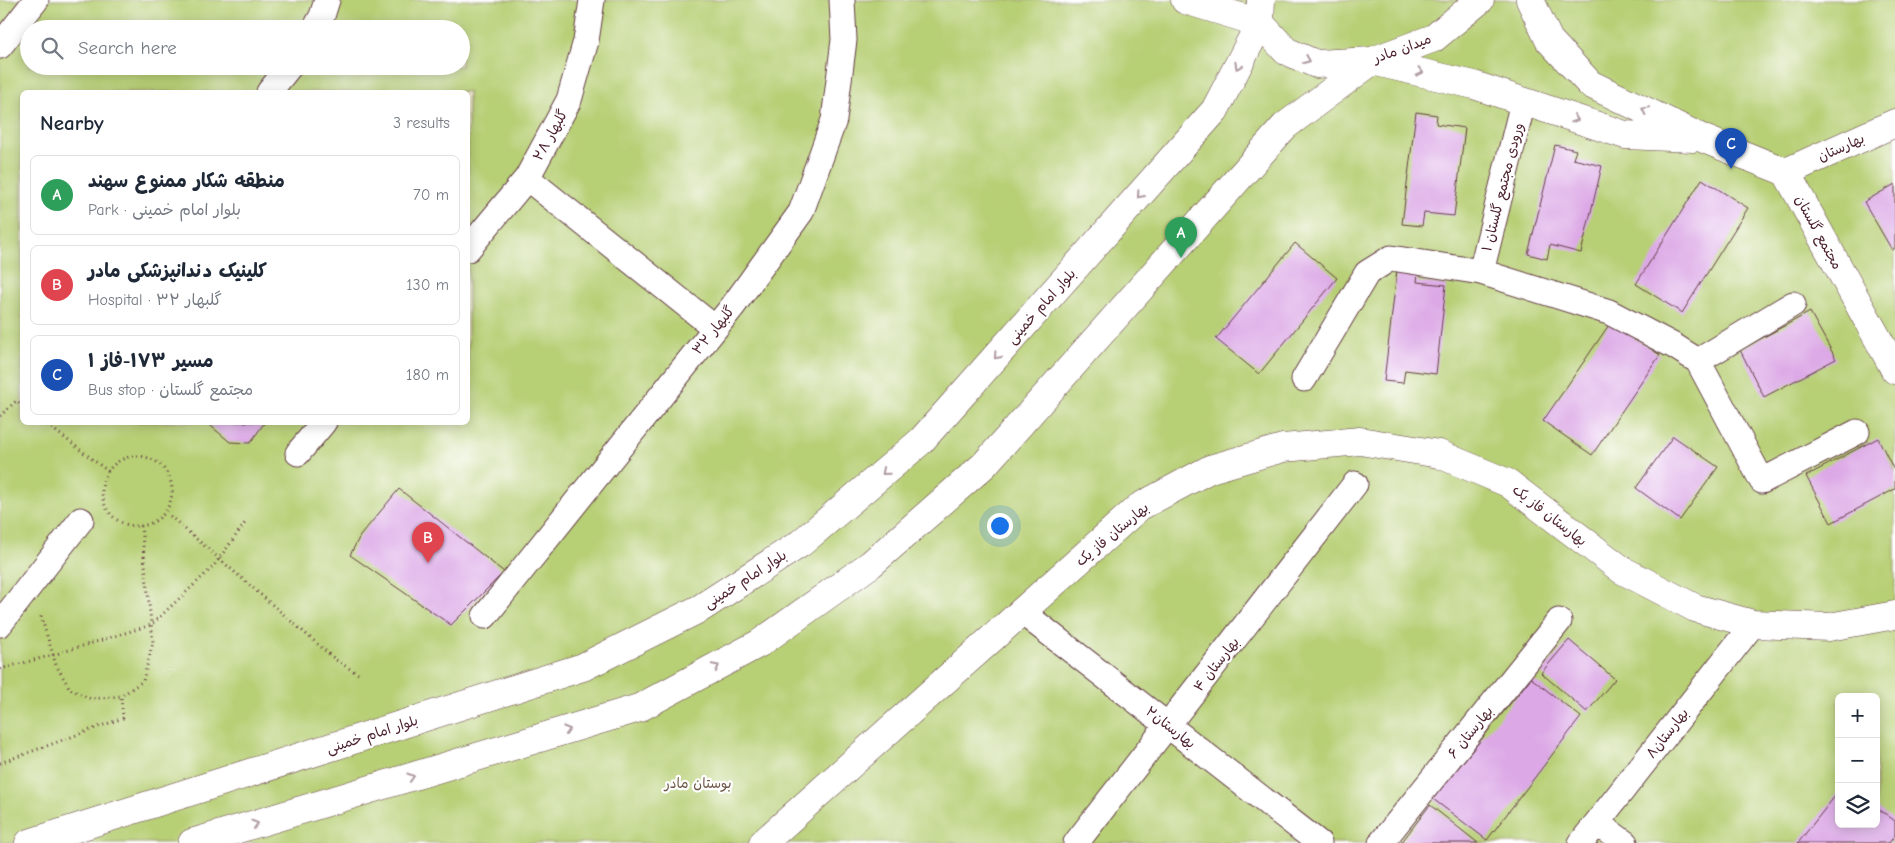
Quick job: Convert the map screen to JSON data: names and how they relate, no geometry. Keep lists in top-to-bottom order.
{
  "streets": {
    "main road": [
      "میدان مادر",
      "بهارستان",
      "مجتمع گلستان",
      "بلوار امام خمینی",
      "بهارستان فاز یک"
    ],
    "street": [
      "گلبهار ۲۸",
      "ورودی مجتمع گلستان ۱",
      "گلبهار ۳۲",
      "بهارستان ۴",
      "بهارستان۲",
      "بهارستان ۶",
      "بهارستان۸"
    ]
  },
  "crossings": [
    ["میدان مادر", "بلوار امام خمینی"],
    ["بهارستان", "مجتمع گلستان"],
    ["بهارستان فاز یک", "بهارستان۲"],
    ["بهارستان فاز یک", "بهارستان۸"],
    ["بهارستان ۴", "بهارستان۲"]
  ],
  "one_way": ["میدان مادر"],
  "parks": ["بوستان مادر"],
  "page": {
    "search": "Search here",
    "heading": ["Nearby", "3 results"],
    "pins": ["C", "A", "B"],
    "list": [
      {
        "mark": "A",
        "name": "منطقه شکار ممنوع سهند",
        "note": "Park · بلوار امام خمینی",
        "value": "70 m"
      },
      {
        "mark": "B",
        "name": "کلینیک دندانپزشکی مادر",
        "note": "Hospital · گلبهار ۳۲",
        "value": "130 m"
      },
      {
        "mark": "C",
        "name": "مسیر ۱۷۳-فاز ۱",
        "note": "Bus stop · مجتمع گلستان",
        "value": "180 m"
      }
    ],
    "map_buttons": ["+", "−"]
  }
}
